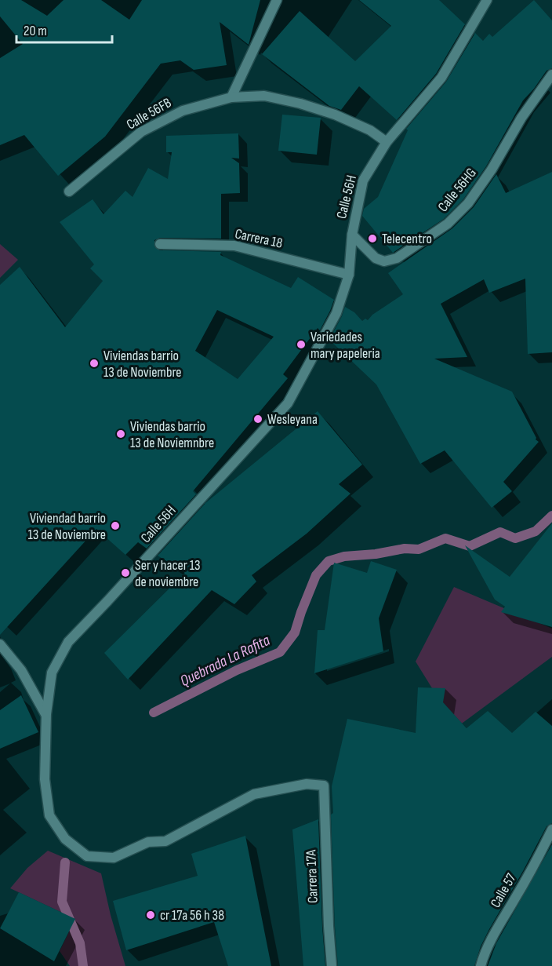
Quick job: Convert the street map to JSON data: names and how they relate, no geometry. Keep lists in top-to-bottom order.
{
  "streets": {
    "street": [
      "Calle 56FB",
      "Calle 56HG",
      "Calle 56H",
      "Carrera 18",
      "Carrera 17A",
      "Calle 57"
    ]
  },
  "crossings": [
    ["Calle 56FB", "Calle 56H"],
    ["Calle 56HG", "Calle 56H"],
    ["Calle 56H", "Carrera 18"],
    ["Calle 56H", "Carrera 17A"]
  ],
  "water": ["Quebrada La Rafita"],
  "places": [
    "Telecentro",
    "Variedades mary papeleria",
    "Viviendas barrio 13 de Noviembre",
    "Wesleyana",
    "Viviendas barrio 13 de Noviemnbre",
    "Viviendad barrio 13 de Noviembre",
    "Ser y hacer 13 de noviembre",
    "cr 17a 56 h 38"
  ],
  "scale_bar": "20 m"
}
